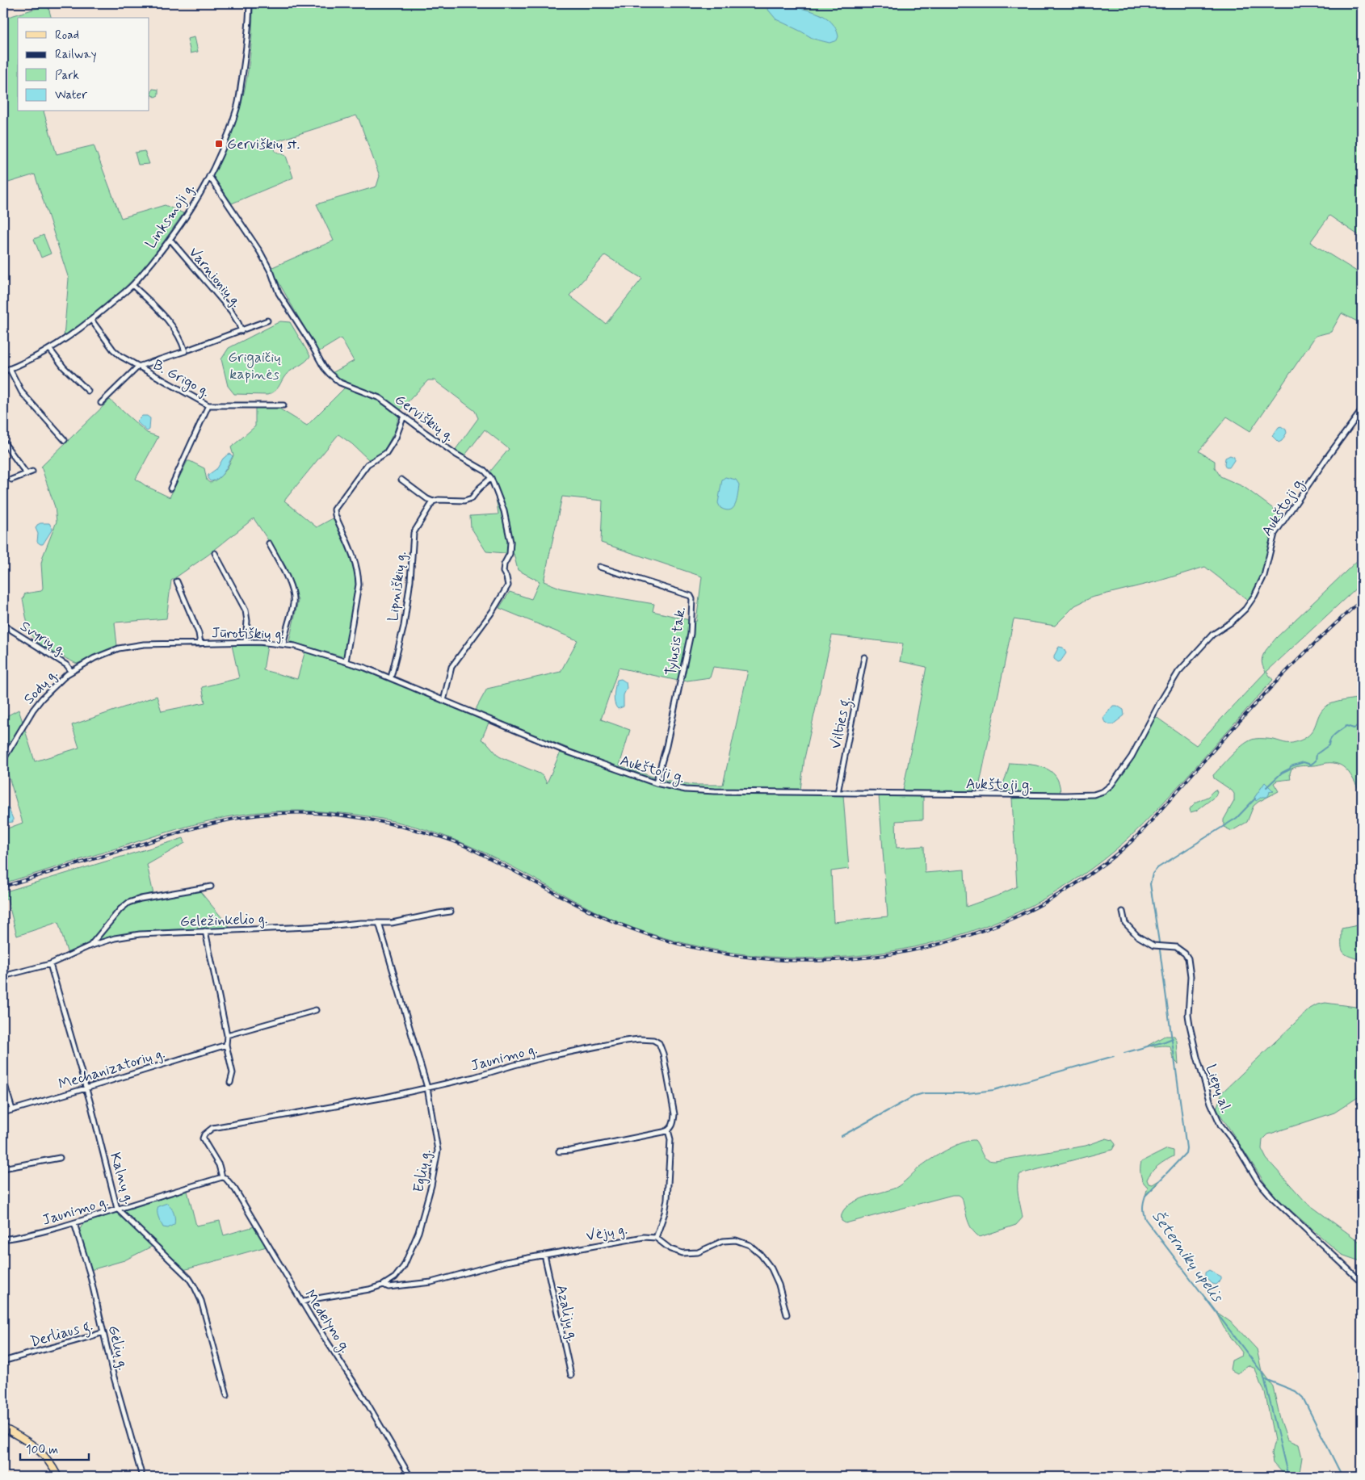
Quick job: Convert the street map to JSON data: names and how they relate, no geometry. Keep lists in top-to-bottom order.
{
  "streets": {
    "street": [
      "Linksmoji g.",
      "Varnionių g.",
      "B. Grigo g.",
      "Gerviškių g.",
      "Aukštoji g.",
      "Lipniškių g.",
      "Jūrotiškių g.",
      "Svyrių g.",
      "Tylusis tak.",
      "Sodų g.",
      "Vilties g.",
      "Geležinkelio g.",
      "Jaunimo g.",
      "Mechanizatorių g.",
      "Liepų al.",
      "Eglių g.",
      "Kalnų g.",
      "Vėjų g.",
      "Azalijų g.",
      "Medelyno g.",
      "Derliaus g.",
      "Gėlių g."
    ]
  },
  "crossings": [
    ["Linksmoji g.", "Varnionių g."],
    ["Linksmoji g.", "B. Grigo g."],
    ["Linksmoji g.", "Gerviškių g."],
    ["Aukštoji g.", "Jūrotiškių g."],
    ["Aukštoji g.", "Tylusis tak."],
    ["Aukštoji g.", "Vilties g."],
    ["Lipniškių g.", "Jūrotiškių g."],
    ["Jūrotiškių g.", "Svyrių g."],
    ["Jūrotiškių g.", "Sodų g."],
    ["Svyrių g.", "Sodų g."],
    ["Geležinkelio g.", "Eglių g."],
    ["Geležinkelio g.", "Kalnų g."],
    ["Jaunimo g.", "Eglių g."],
    ["Jaunimo g.", "Kalnų g."],
    ["Jaunimo g.", "Medelyno g."],
    ["Jaunimo g.", "Gėlių g."],
    ["Mechanizatorių g.", "Kalnų g."],
    ["Eglių g.", "Vėjų g."],
    ["Eglių g.", "Medelyno g."],
    ["Vėjų g.", "Azalijų g."],
    ["Derliaus g.", "Gėlių g."]
  ],
  "water": ["Šeternikų upelis"],
  "parks": ["Grigaičių kapinės"],
  "places": {
    "transit": ["Gerviškių st."]
  },
  "legend": [
    "Road",
    "Railway",
    "Park",
    "Water"
  ],
  "scale_bar": "100 m"
}
